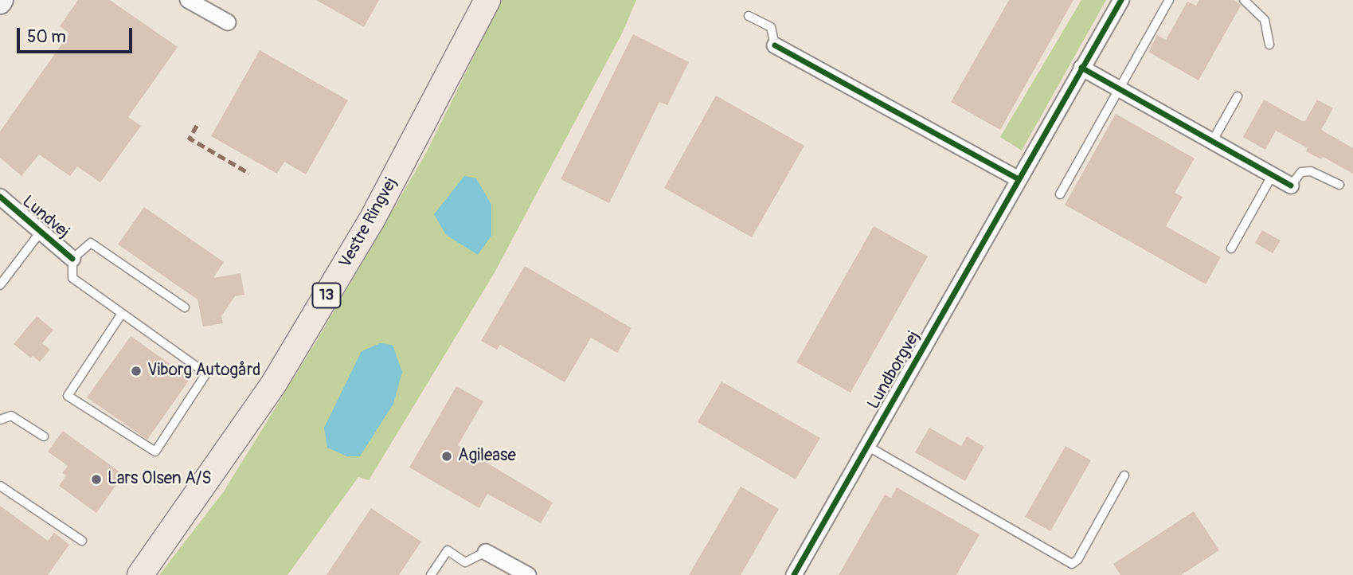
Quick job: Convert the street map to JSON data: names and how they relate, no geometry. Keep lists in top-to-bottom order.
{
  "streets": {
    "main road": ["Vestre Ringvej", "13"],
    "street": ["Lundvej", "Lundborgvej"]
  },
  "places": ["Viborg Autogård", "Agilease", "Lars Olsen A/S"],
  "scale_bar": "50 m"
}
